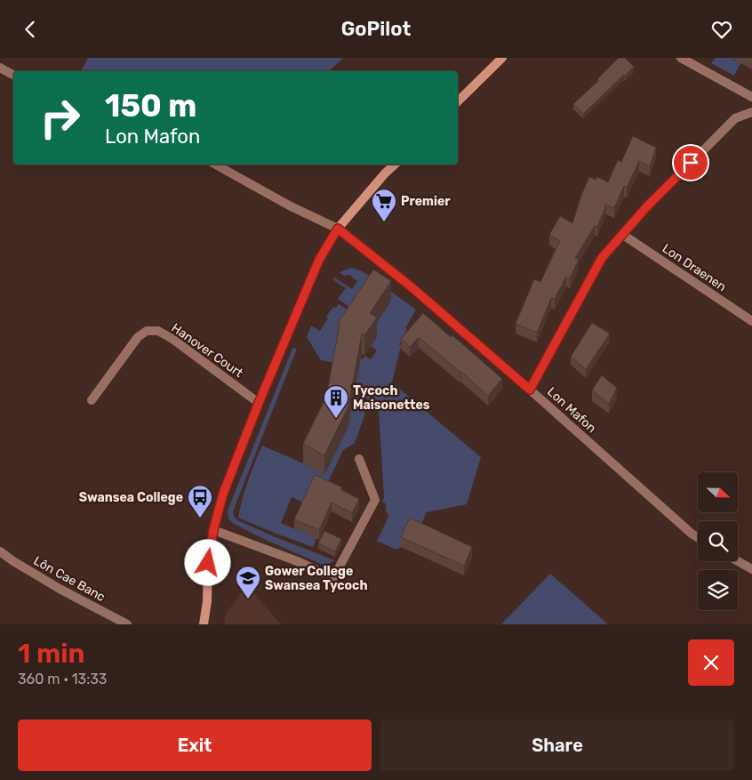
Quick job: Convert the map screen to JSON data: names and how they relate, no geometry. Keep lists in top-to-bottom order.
{
  "streets": {
    "street": [
      "Lon Draenen",
      "Hanover Court",
      "Lon Mafon",
      "Lôn Cae Banc"
    ]
  },
  "places": {
    "supermarket": ["Premier"],
    "building": ["Tycoch Maisonettes"],
    "bus stop": ["Swansea College"],
    "school or university": ["Gower College Swansea Tycoch"]
  },
  "north": "right",
  "page": {
    "header": "GoPilot",
    "turn": ["150 m", "Lon Mafon"],
    "heading": ["1 min", "360 m · 13:33"],
    "buttons": ["Exit", "Share"]
  }
}
